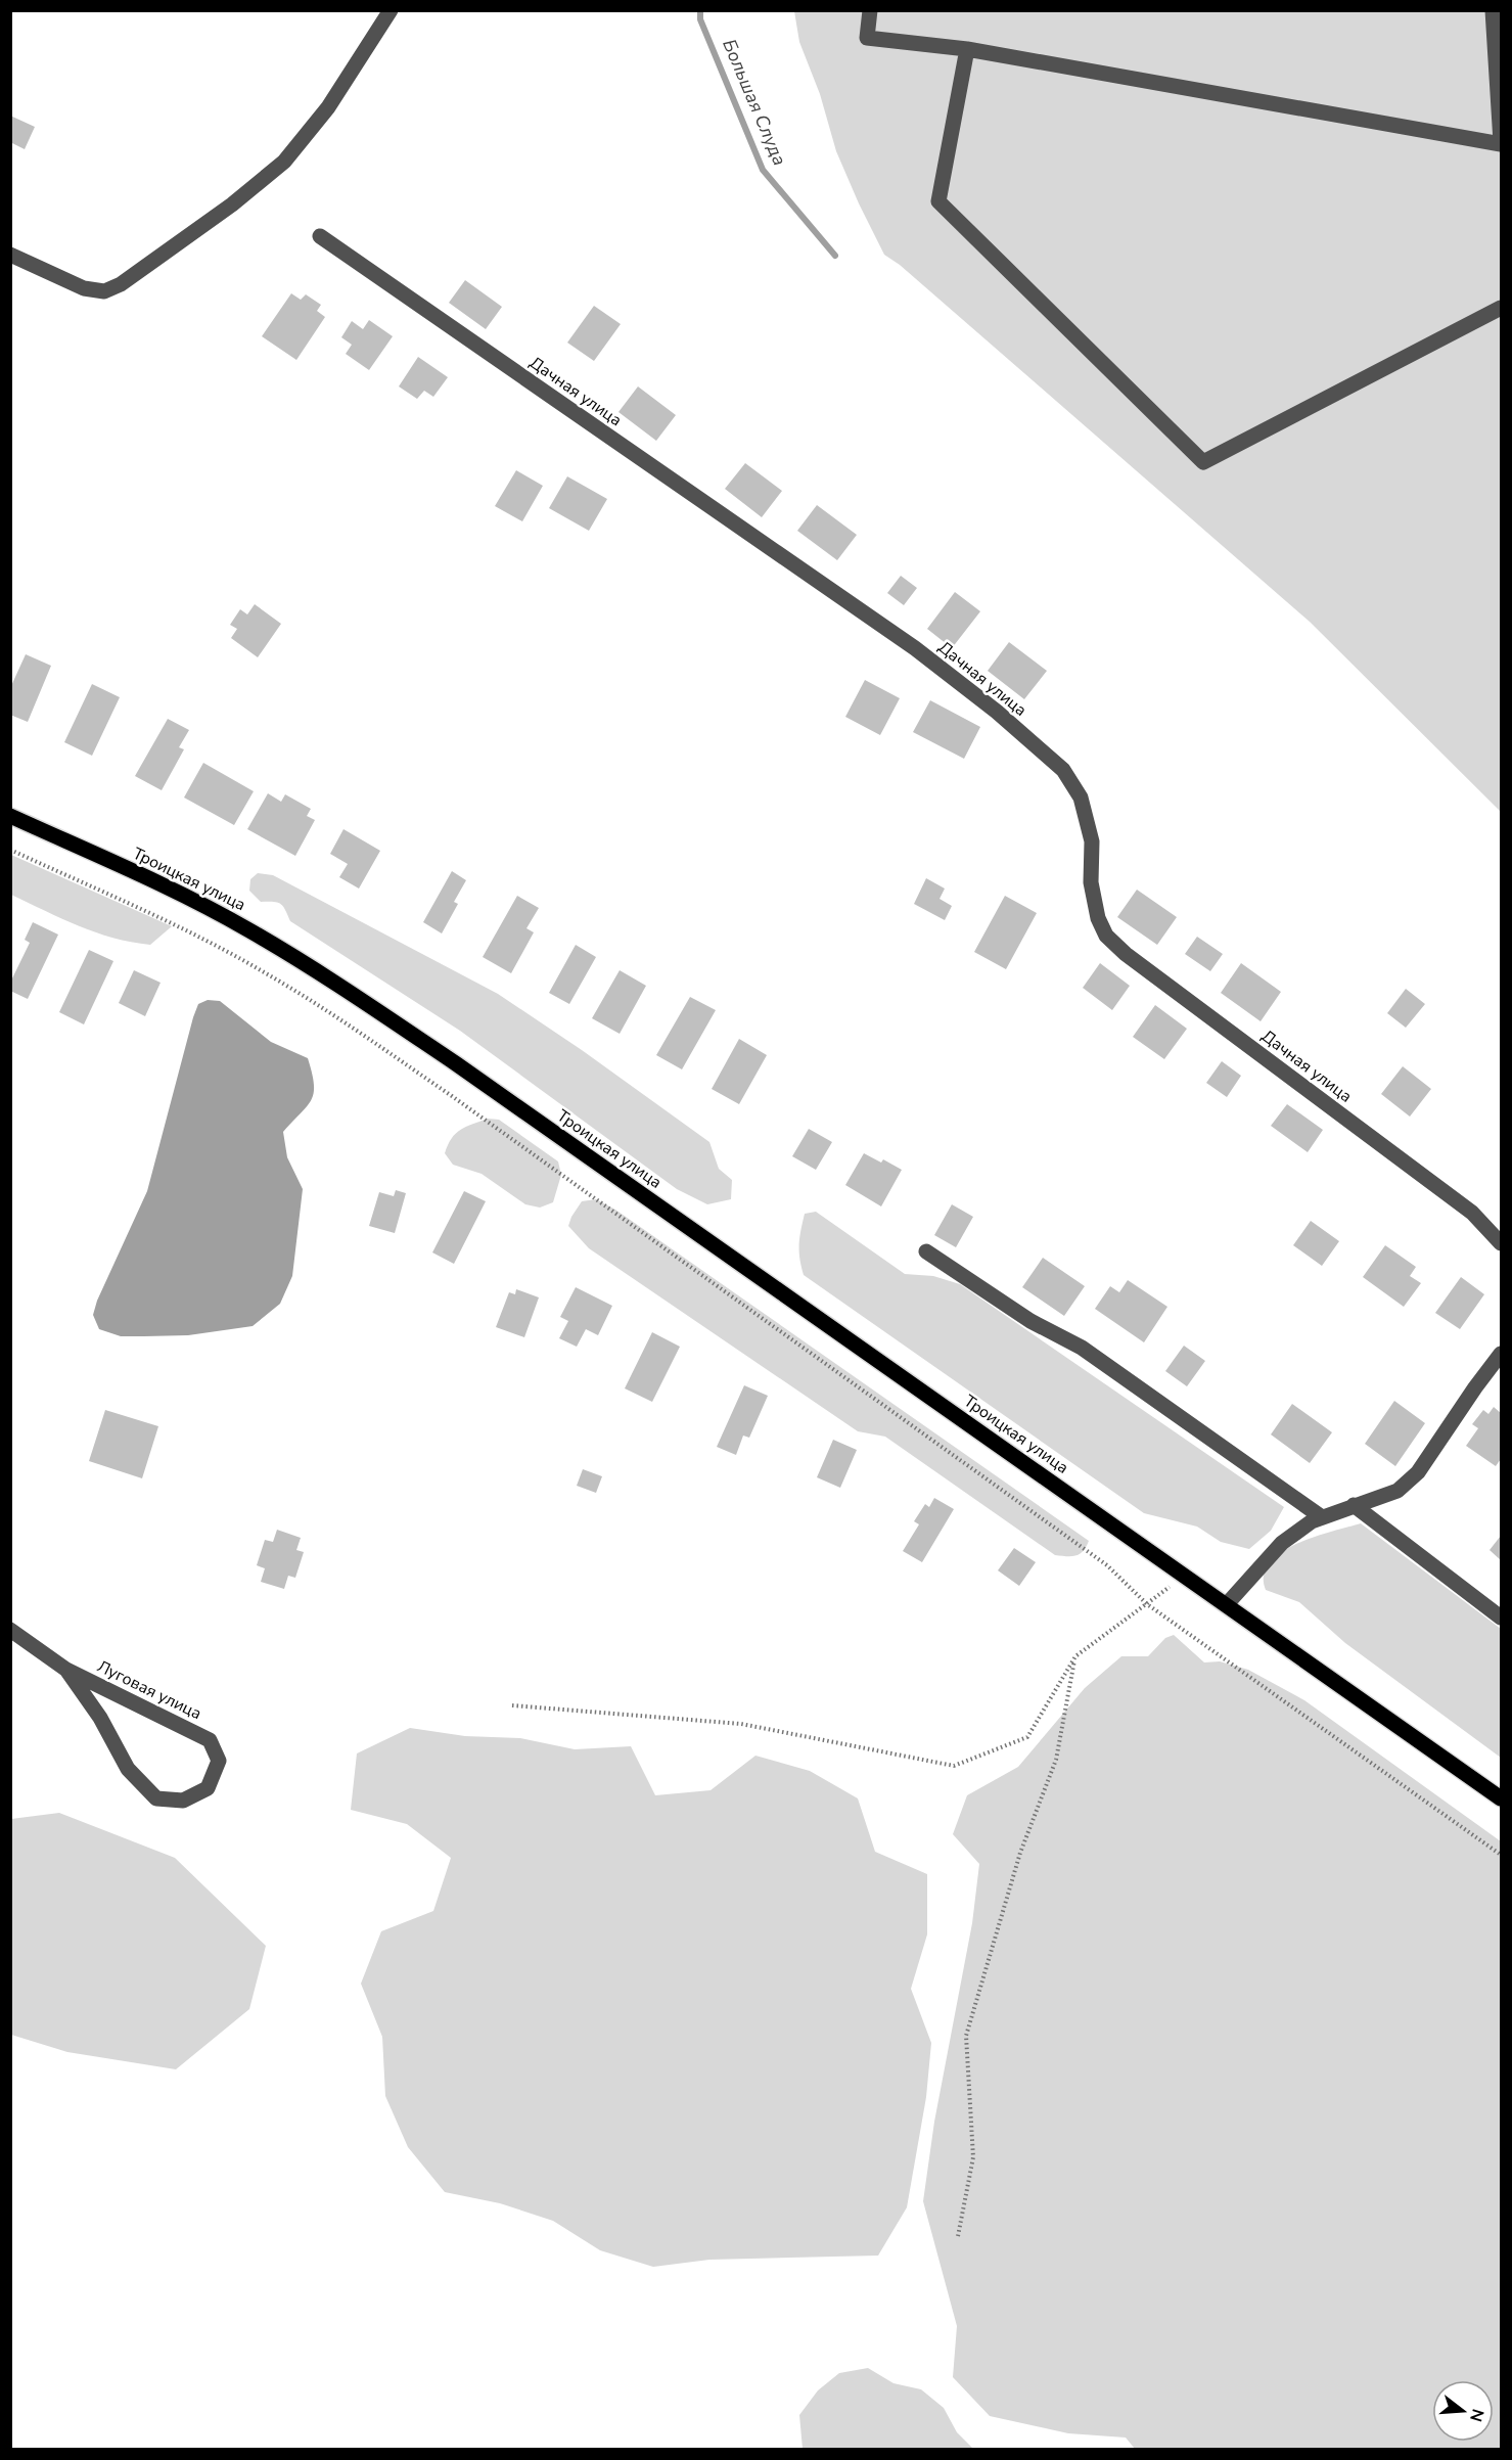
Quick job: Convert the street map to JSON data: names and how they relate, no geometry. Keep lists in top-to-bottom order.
{
  "streets": {
    "main road": ["Троицкая улица"],
    "street": ["Дачная улица", "Луговая улица"]
  },
  "water": ["Большая Слуда"],
  "north": "right"
}
